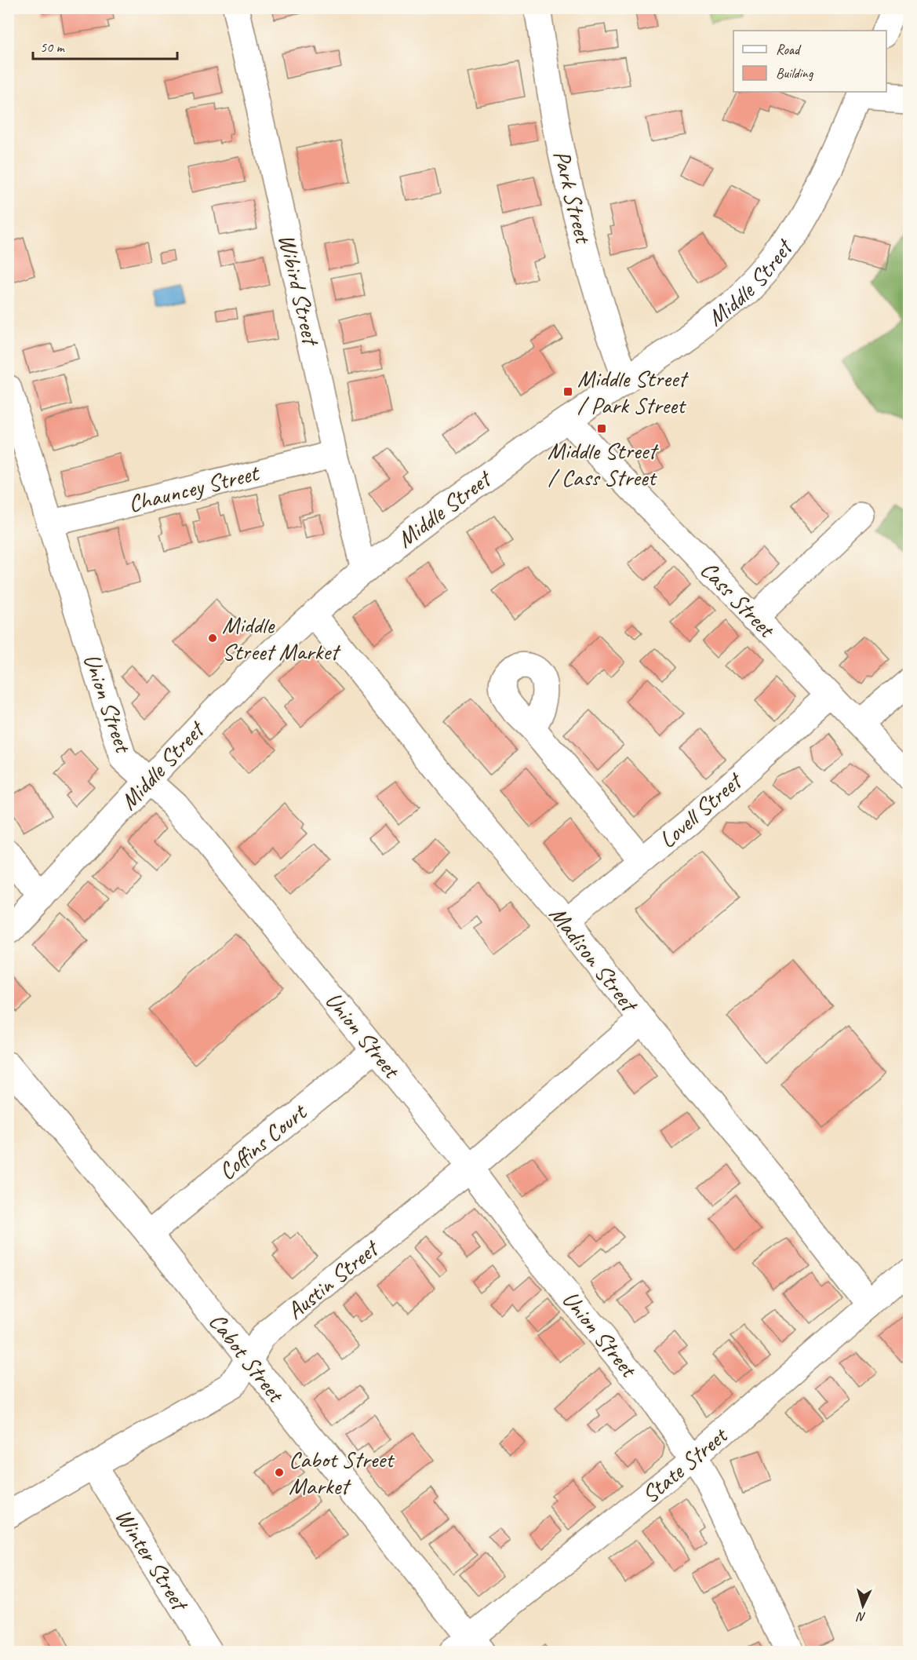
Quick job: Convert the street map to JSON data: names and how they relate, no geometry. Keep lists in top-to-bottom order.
{
  "streets": {
    "street": [
      "Park Street",
      "Middle Street",
      "Wibird Street",
      "Chauncey Street",
      "Cass Street",
      "Union Street",
      "Lovell Street",
      "Madison Street",
      "Coffins Court",
      "Austin Street",
      "Cabot Street",
      "State Street",
      "Winter Street"
    ]
  },
  "crossings": [
    ["Park Street", "Middle Street"],
    ["Middle Street", "Wibird Street"],
    ["Middle Street", "Cass Street"],
    ["Middle Street", "Union Street"],
    ["Middle Street", "Madison Street"],
    ["Wibird Street", "Chauncey Street"],
    ["Chauncey Street", "Union Street"],
    ["Cass Street", "Lovell Street"],
    ["Union Street", "Coffins Court"],
    ["Union Street", "Austin Street"],
    ["Union Street", "State Street"],
    ["Lovell Street", "Madison Street"],
    ["Madison Street", "Austin Street"],
    ["Madison Street", "State Street"],
    ["Coffins Court", "Cabot Street"],
    ["Austin Street", "Cabot Street"],
    ["Austin Street", "Winter Street"],
    ["Cabot Street", "State Street"]
  ],
  "places": {
    "transit": ["Middle Street / Park Street", "Middle Street / Cass Street"],
    "other": ["Middle Street Market", "Cabot Street Market"]
  },
  "legend": ["Road", "Building"],
  "scale_bar": "50 m",
  "north": "bottom"
}
